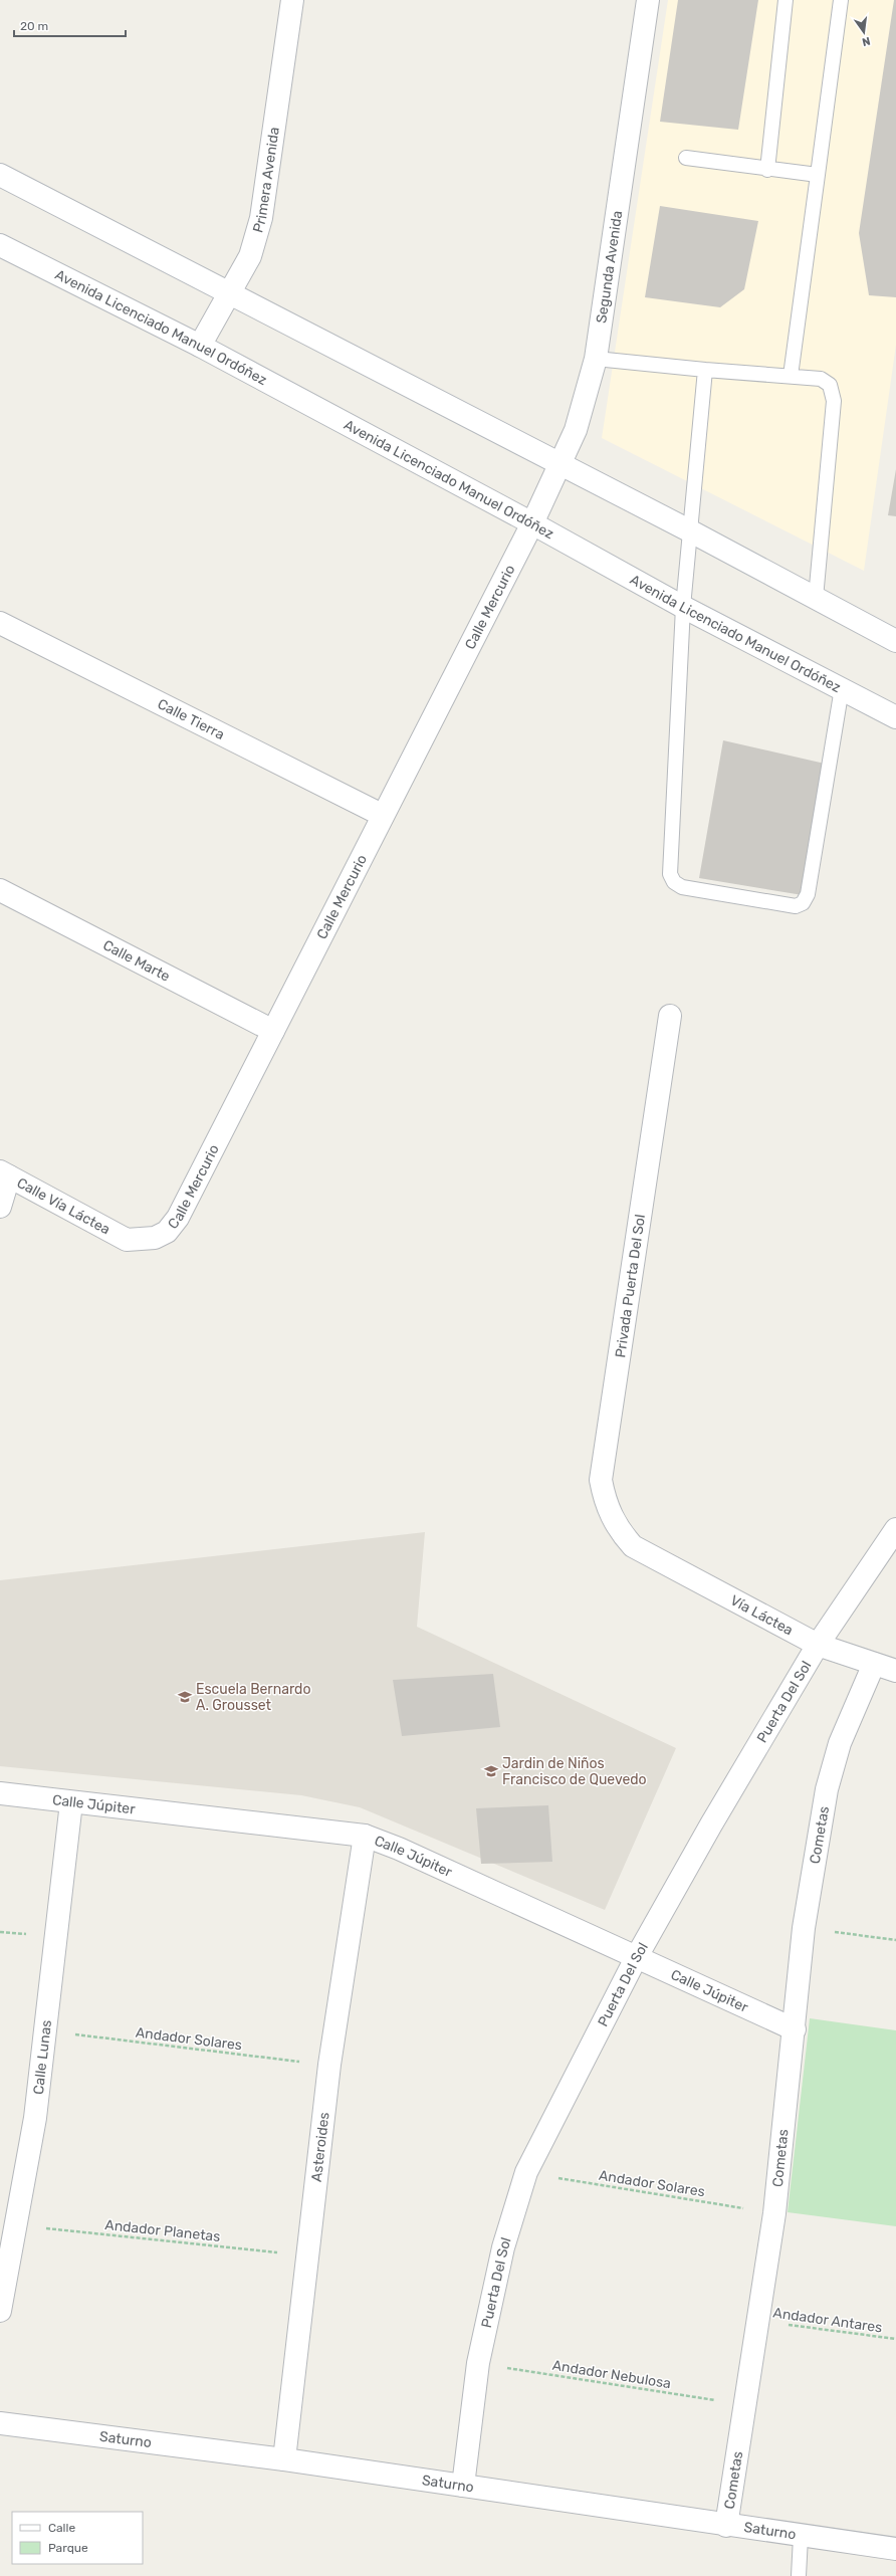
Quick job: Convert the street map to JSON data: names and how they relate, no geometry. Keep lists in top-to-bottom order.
{
  "streets": {
    "street": [
      "Primera Avenida",
      "Segunda Avenida",
      "Avenida Licenciado Manuel Ordóñez",
      "Calle Mercurio",
      "Calle Tierra",
      "Calle Marte",
      "Calle Vía Láctea",
      "Privada Puerta Del Sol",
      "Vía Láctea",
      "Puerta Del Sol",
      "Calle Júpiter",
      "Cometas",
      "Calle Lunas",
      "Asteroides",
      "Saturno"
    ],
    "path": [
      "Andador Solares",
      "Andador Planetas",
      "Andador Antares",
      "Andador Nebulosa"
    ]
  },
  "crossings": [
    ["Primera Avenida", "Avenida Licenciado Manuel Ordóñez"],
    ["Segunda Avenida", "Avenida Licenciado Manuel Ordóñez"],
    ["Segunda Avenida", "Calle Mercurio"],
    ["Avenida Licenciado Manuel Ordóñez", "Calle Mercurio"],
    ["Calle Mercurio", "Calle Tierra"],
    ["Calle Mercurio", "Calle Marte"],
    ["Calle Mercurio", "Calle Vía Láctea"],
    ["Privada Puerta Del Sol", "Vía Láctea"],
    ["Vía Láctea", "Puerta Del Sol"],
    ["Vía Láctea", "Cometas"],
    ["Puerta Del Sol", "Calle Júpiter"],
    ["Puerta Del Sol", "Andador Solares"],
    ["Puerta Del Sol", "Andador Nebulosa"],
    ["Puerta Del Sol", "Saturno"],
    ["Calle Júpiter", "Cometas"],
    ["Calle Júpiter", "Calle Lunas"],
    ["Calle Júpiter", "Asteroides"],
    ["Cometas", "Andador Solares"],
    ["Cometas", "Andador Antares"],
    ["Cometas", "Andador Nebulosa"],
    ["Cometas", "Saturno"],
    ["Andador Solares", "Calle Lunas"],
    ["Andador Solares", "Asteroides"],
    ["Calle Lunas", "Andador Planetas"],
    ["Asteroides", "Andador Planetas"],
    ["Asteroides", "Saturno"]
  ],
  "places": {
    "school or university": ["Escuela Bernardo A. Grousset", "Jardin de Niños Francisco de Quevedo"]
  },
  "legend": ["Calle", "Parque"],
  "scale_bar": "20 m",
  "north": "bottom"
}
